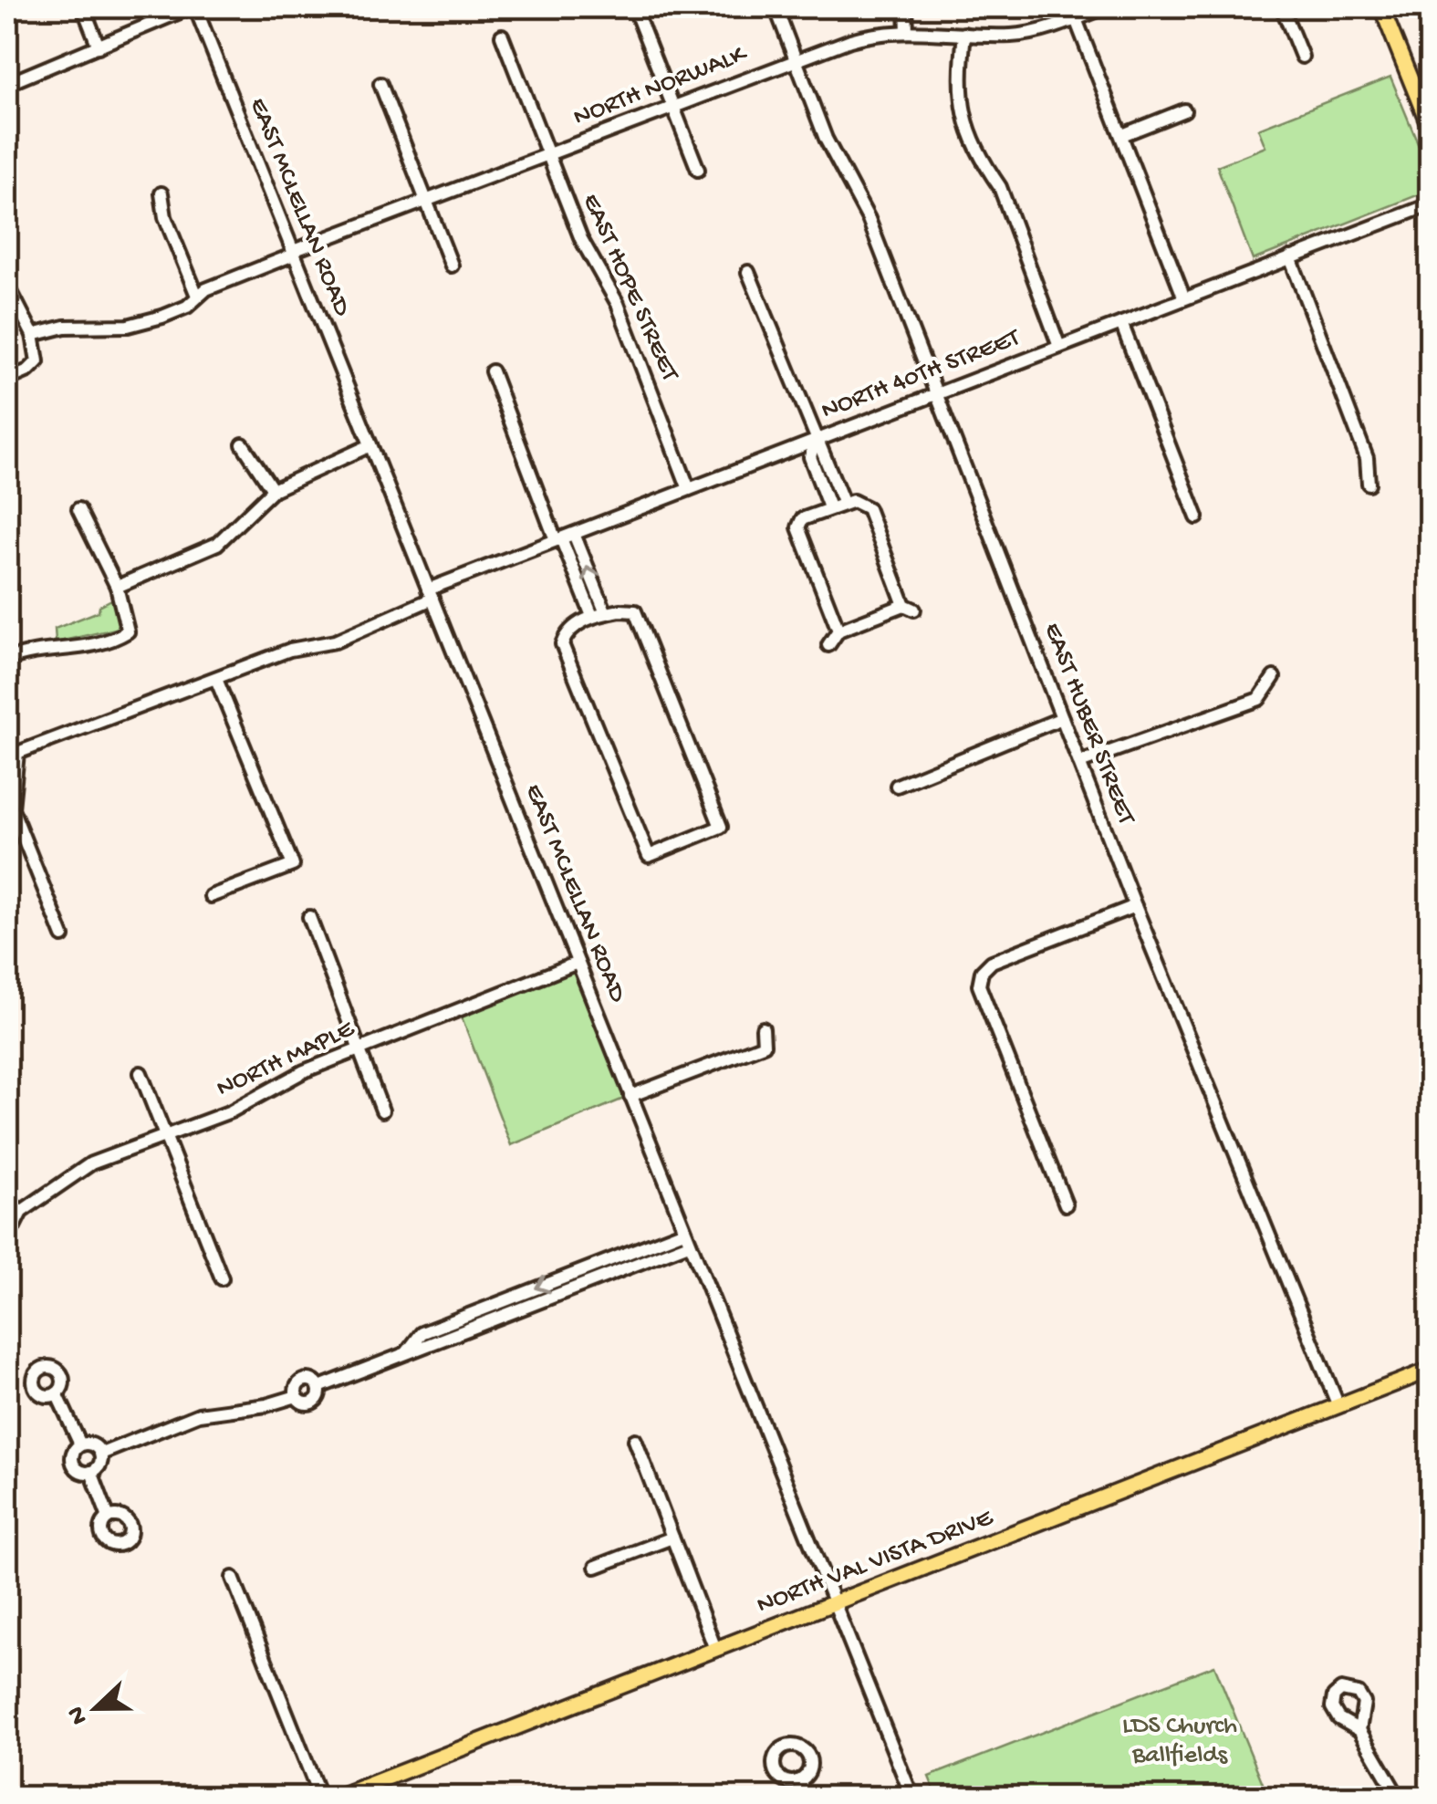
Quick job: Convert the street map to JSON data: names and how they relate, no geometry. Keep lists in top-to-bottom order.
{
  "streets": {
    "main road": ["NORTH VAL VISTA DRIVE"],
    "street": [
      "NORTH NORWALK",
      "EAST MCLELLAN ROAD",
      "EAST HOPE STREET",
      "NORTH 40TH STREET",
      "EAST HUBER STREET",
      "NORTH MAPLE"
    ]
  },
  "crossings": [
    ["NORTH NORWALK", "EAST MCLELLAN ROAD"],
    ["NORTH NORWALK", "EAST HOPE STREET"],
    ["NORTH NORWALK", "EAST HUBER STREET"],
    ["EAST MCLELLAN ROAD", "NORTH 40TH STREET"],
    ["EAST MCLELLAN ROAD", "NORTH MAPLE"],
    ["EAST MCLELLAN ROAD", "NORTH VAL VISTA DRIVE"],
    ["EAST HOPE STREET", "NORTH 40TH STREET"],
    ["NORTH 40TH STREET", "EAST HUBER STREET"],
    ["EAST HUBER STREET", "NORTH VAL VISTA DRIVE"]
  ],
  "parks": ["LDS Church Ballfields"],
  "north": "left"
}
